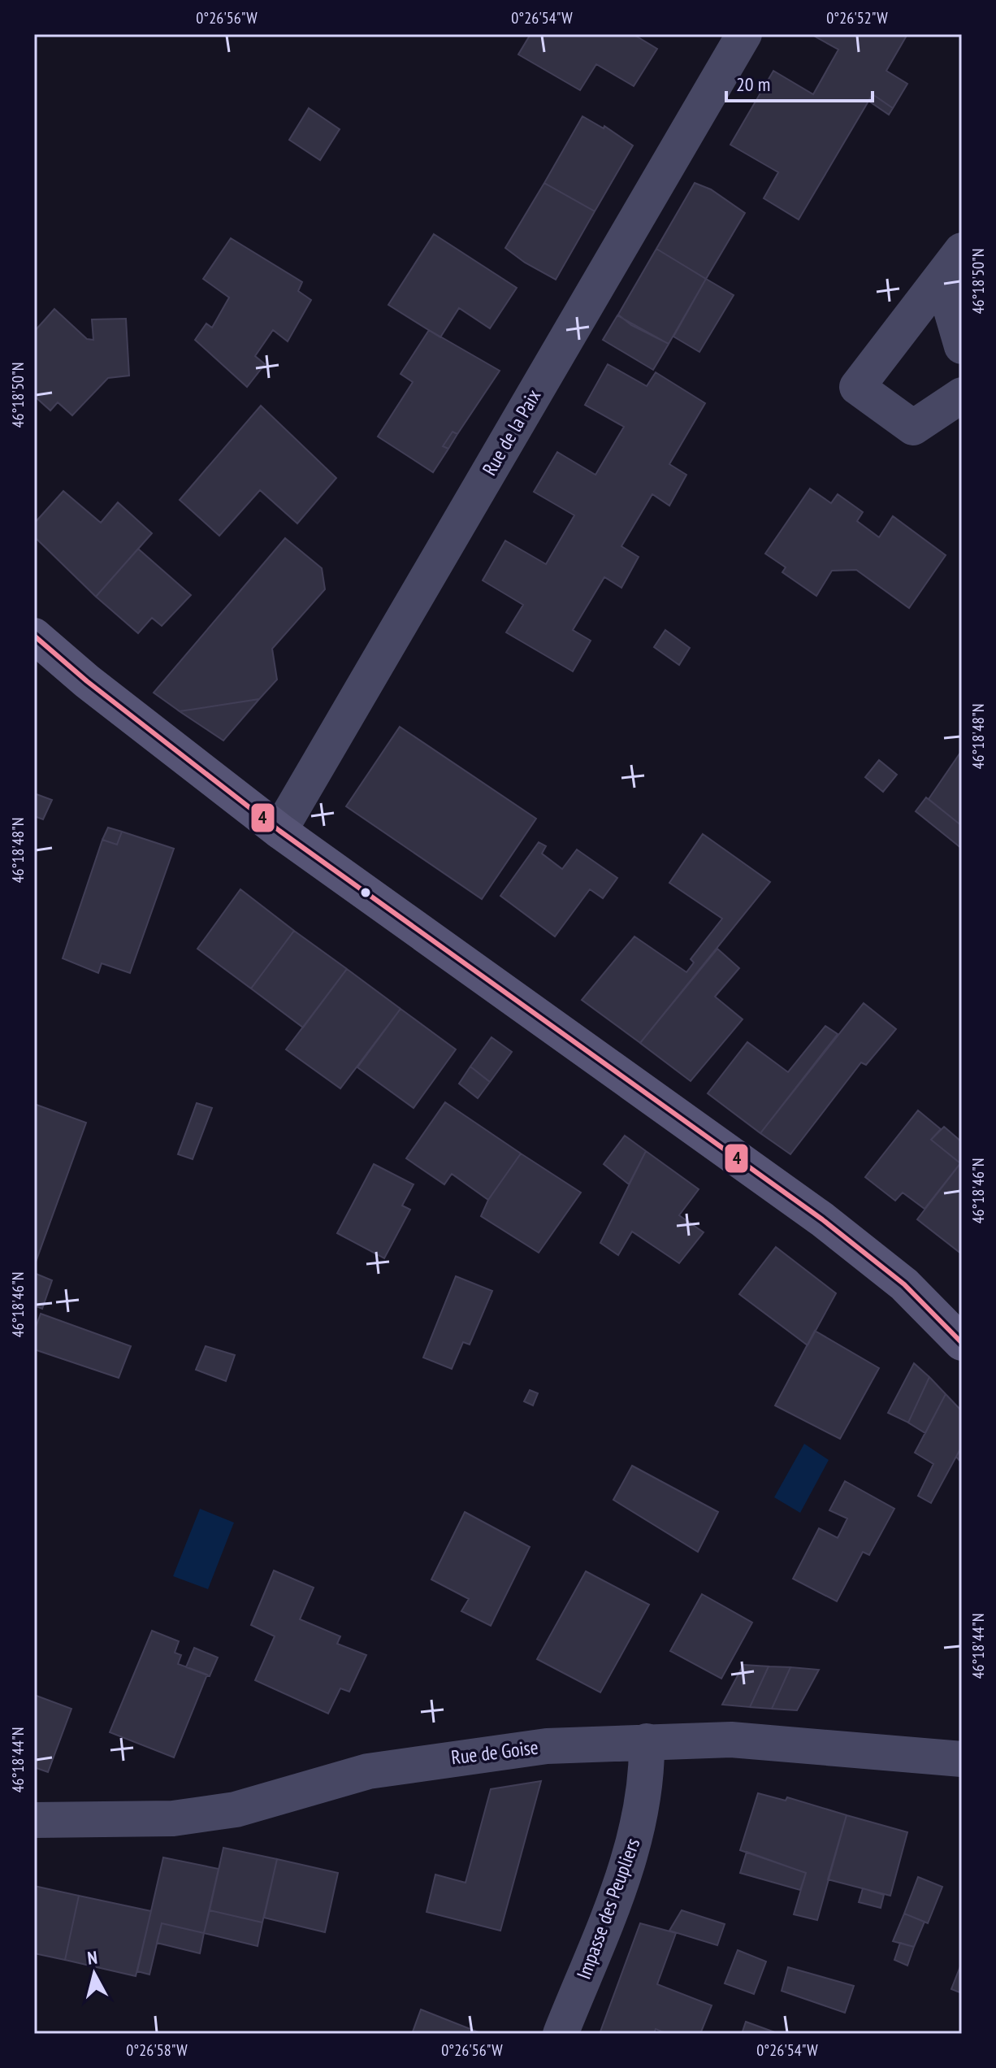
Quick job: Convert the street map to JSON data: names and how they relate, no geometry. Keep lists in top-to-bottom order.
{
  "streets": {
    "street": ["Rue de la Paix", "Rue de Goise", "Impasse des Peupliers"]
  },
  "crossings": [
    ["Rue de Goise", "Impasse des Peupliers"]
  ],
  "lines": ["transit line 4"],
  "scale_bar": "20 m",
  "north": "top",
  "coordinates": [
    "0°26'56\"W",
    "0°26'54\"W",
    "0°26'52\"W",
    "46°18'50\"N",
    "46°18'48\"N",
    "46°18'46\"N",
    "46°18'44\"N",
    "0°26'58\"W"
  ]
}
